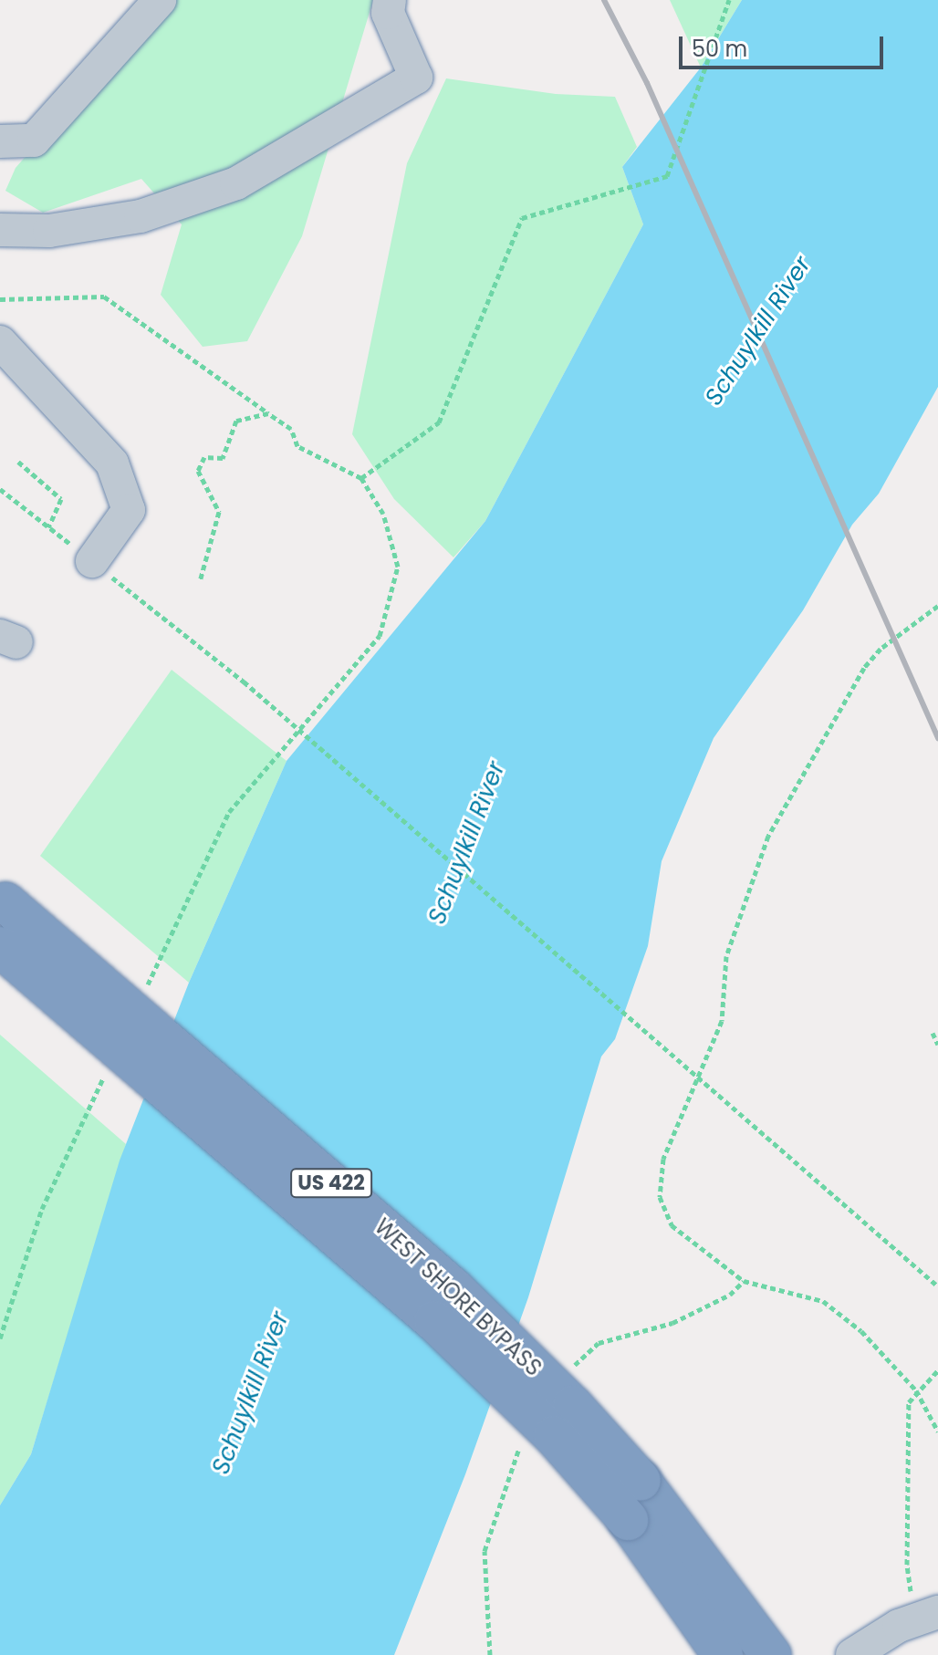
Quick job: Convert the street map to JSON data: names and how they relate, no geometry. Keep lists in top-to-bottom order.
{
  "streets": {
    "highway": ["US 422", "WEST SHORE BYPASS"]
  },
  "water": ["Schuylkill River"],
  "scale_bar": "50 m"
}
